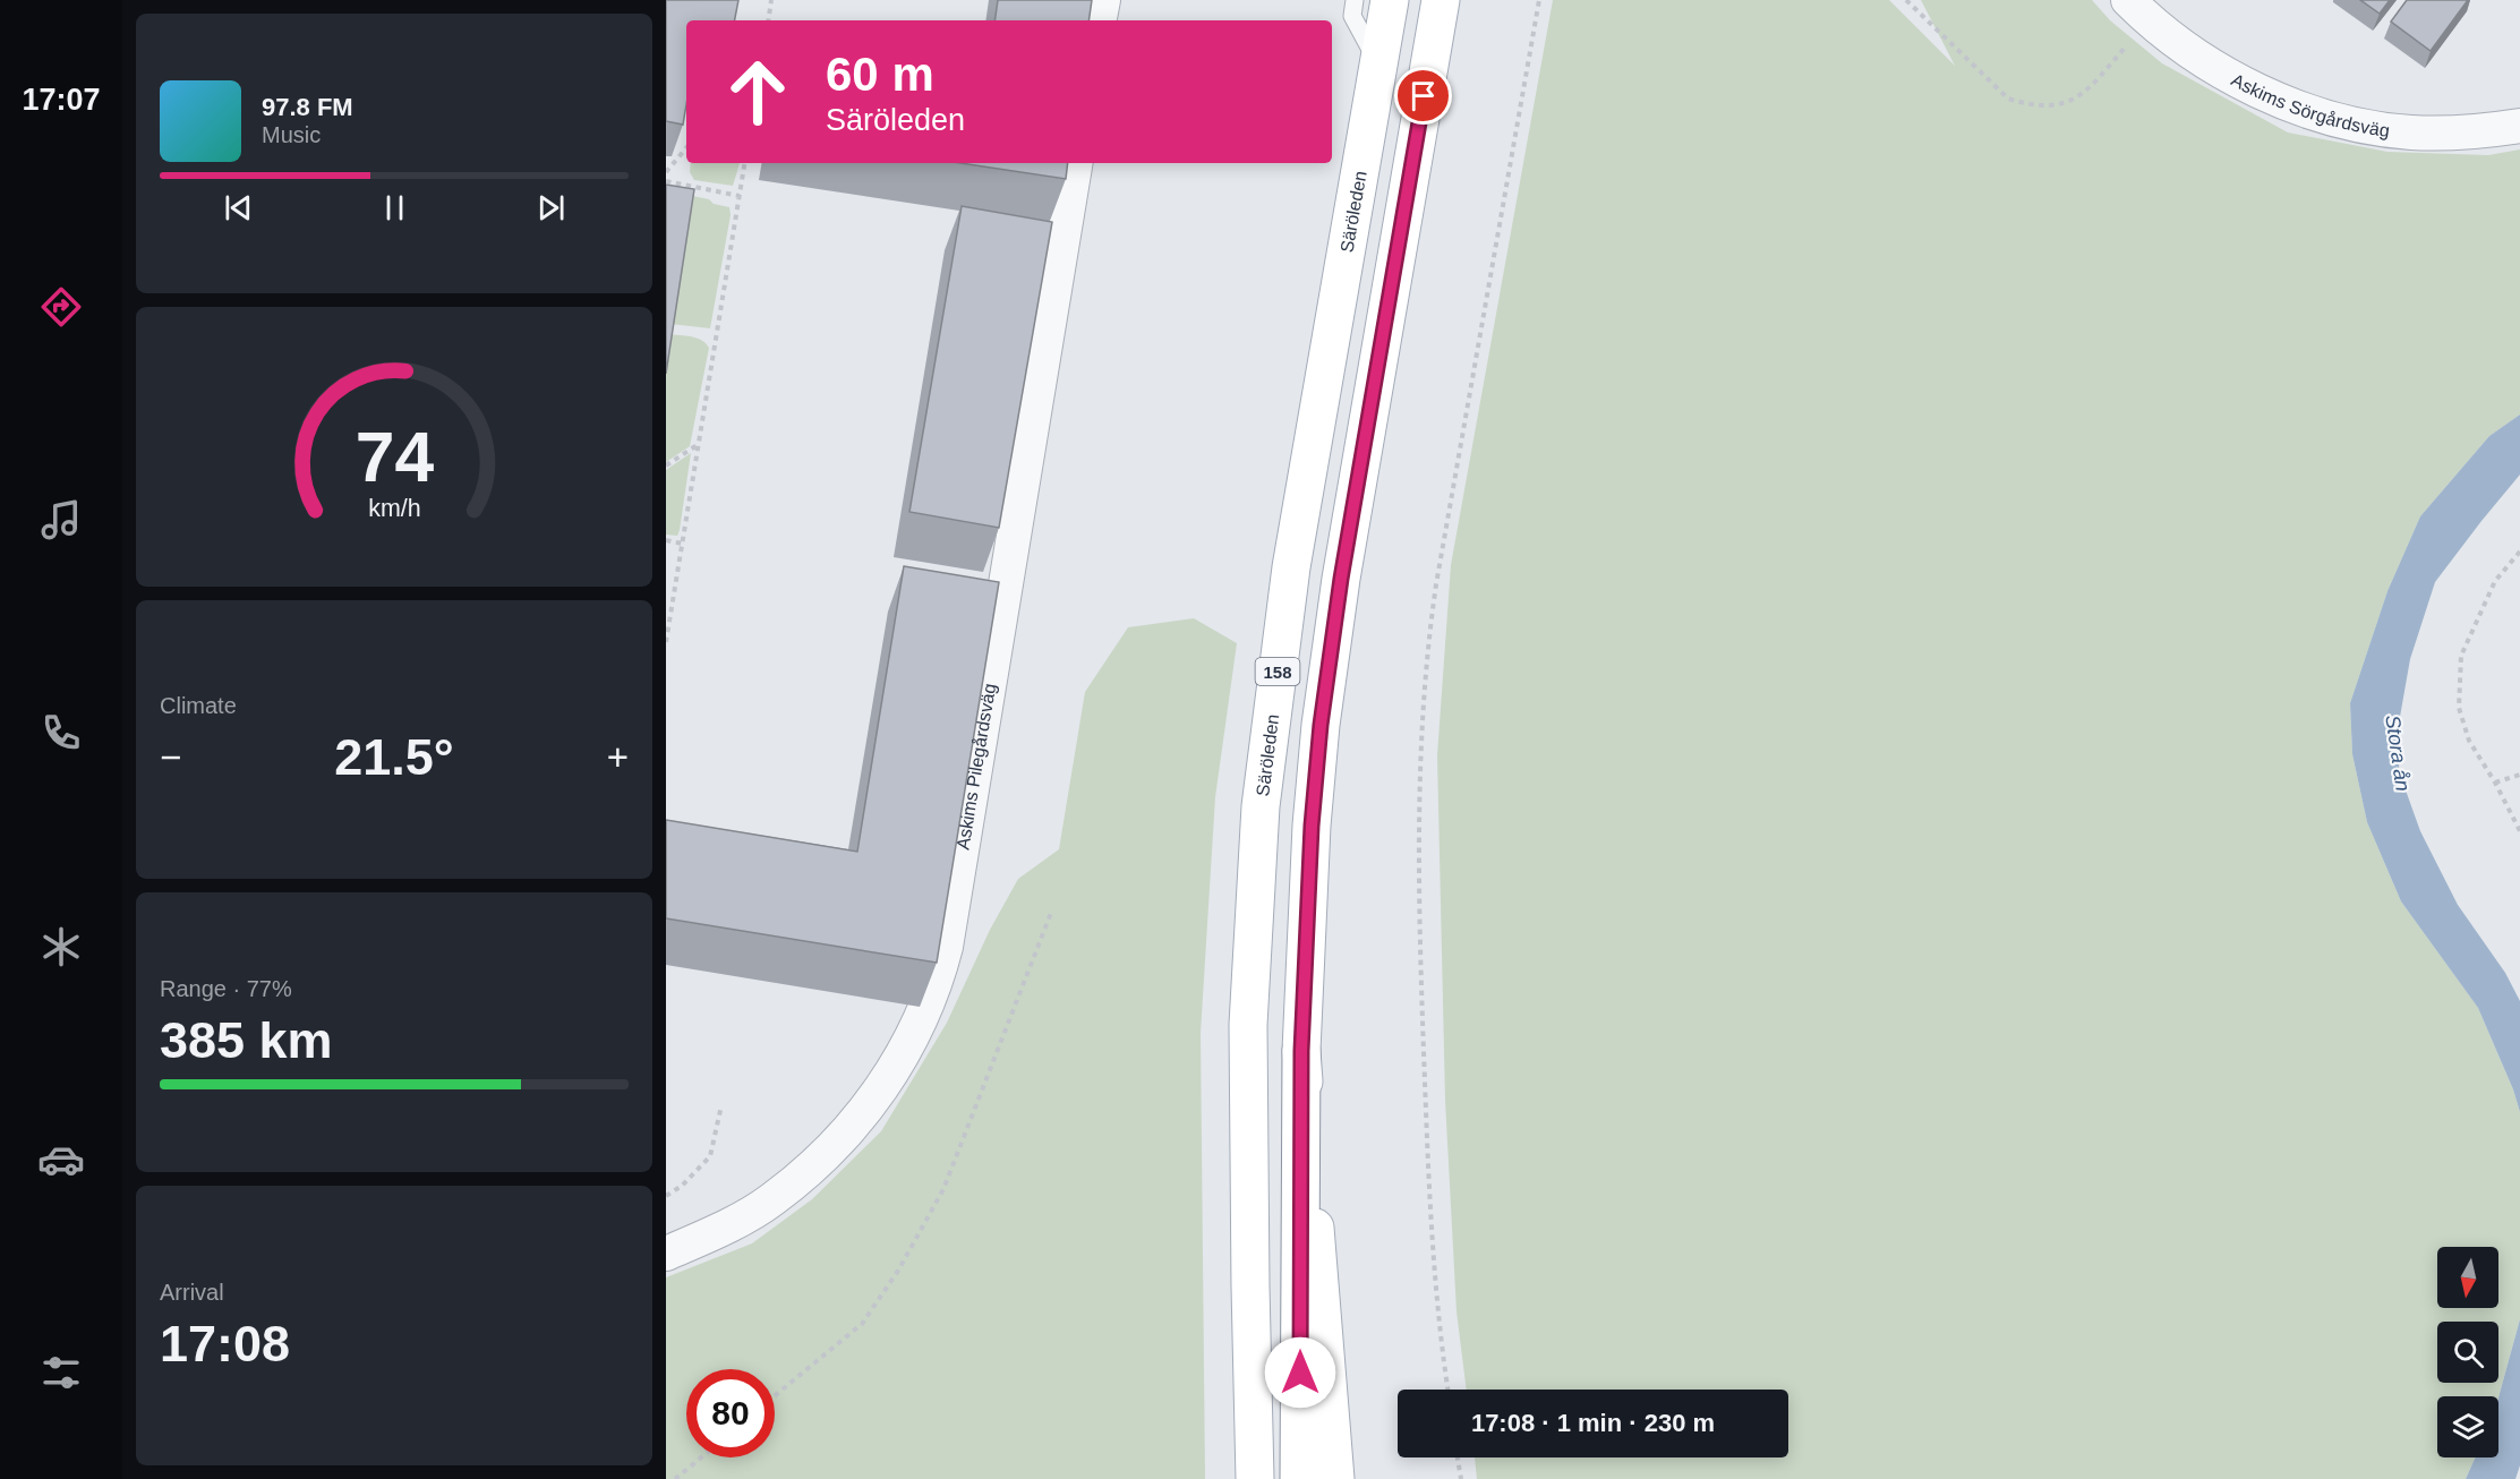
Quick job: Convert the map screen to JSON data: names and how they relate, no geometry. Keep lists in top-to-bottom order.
{
  "streets": {
    "main road": ["Säröleden", "158"],
    "street": ["Askims Sörgårdsväg", "Askims Pilegårdsväg"]
  },
  "water": ["Stora ån"],
  "north": "bottom",
  "page": {
    "tabs": "17:07",
    "turn": ["60 m", "Säröleden"],
    "song": ["97.8 FM", "Music"],
    "tile": [
      "Climate",
      ["Range · 77%", "385 km"],
      ["Arrival", "17:08"]
    ],
    "heat": ["−", "21.5°", "+"],
    "limit": "80",
    "trip": "17:08 · 1 min · 230 m",
    "gauge": ["74", "km/h"]
  }
}
